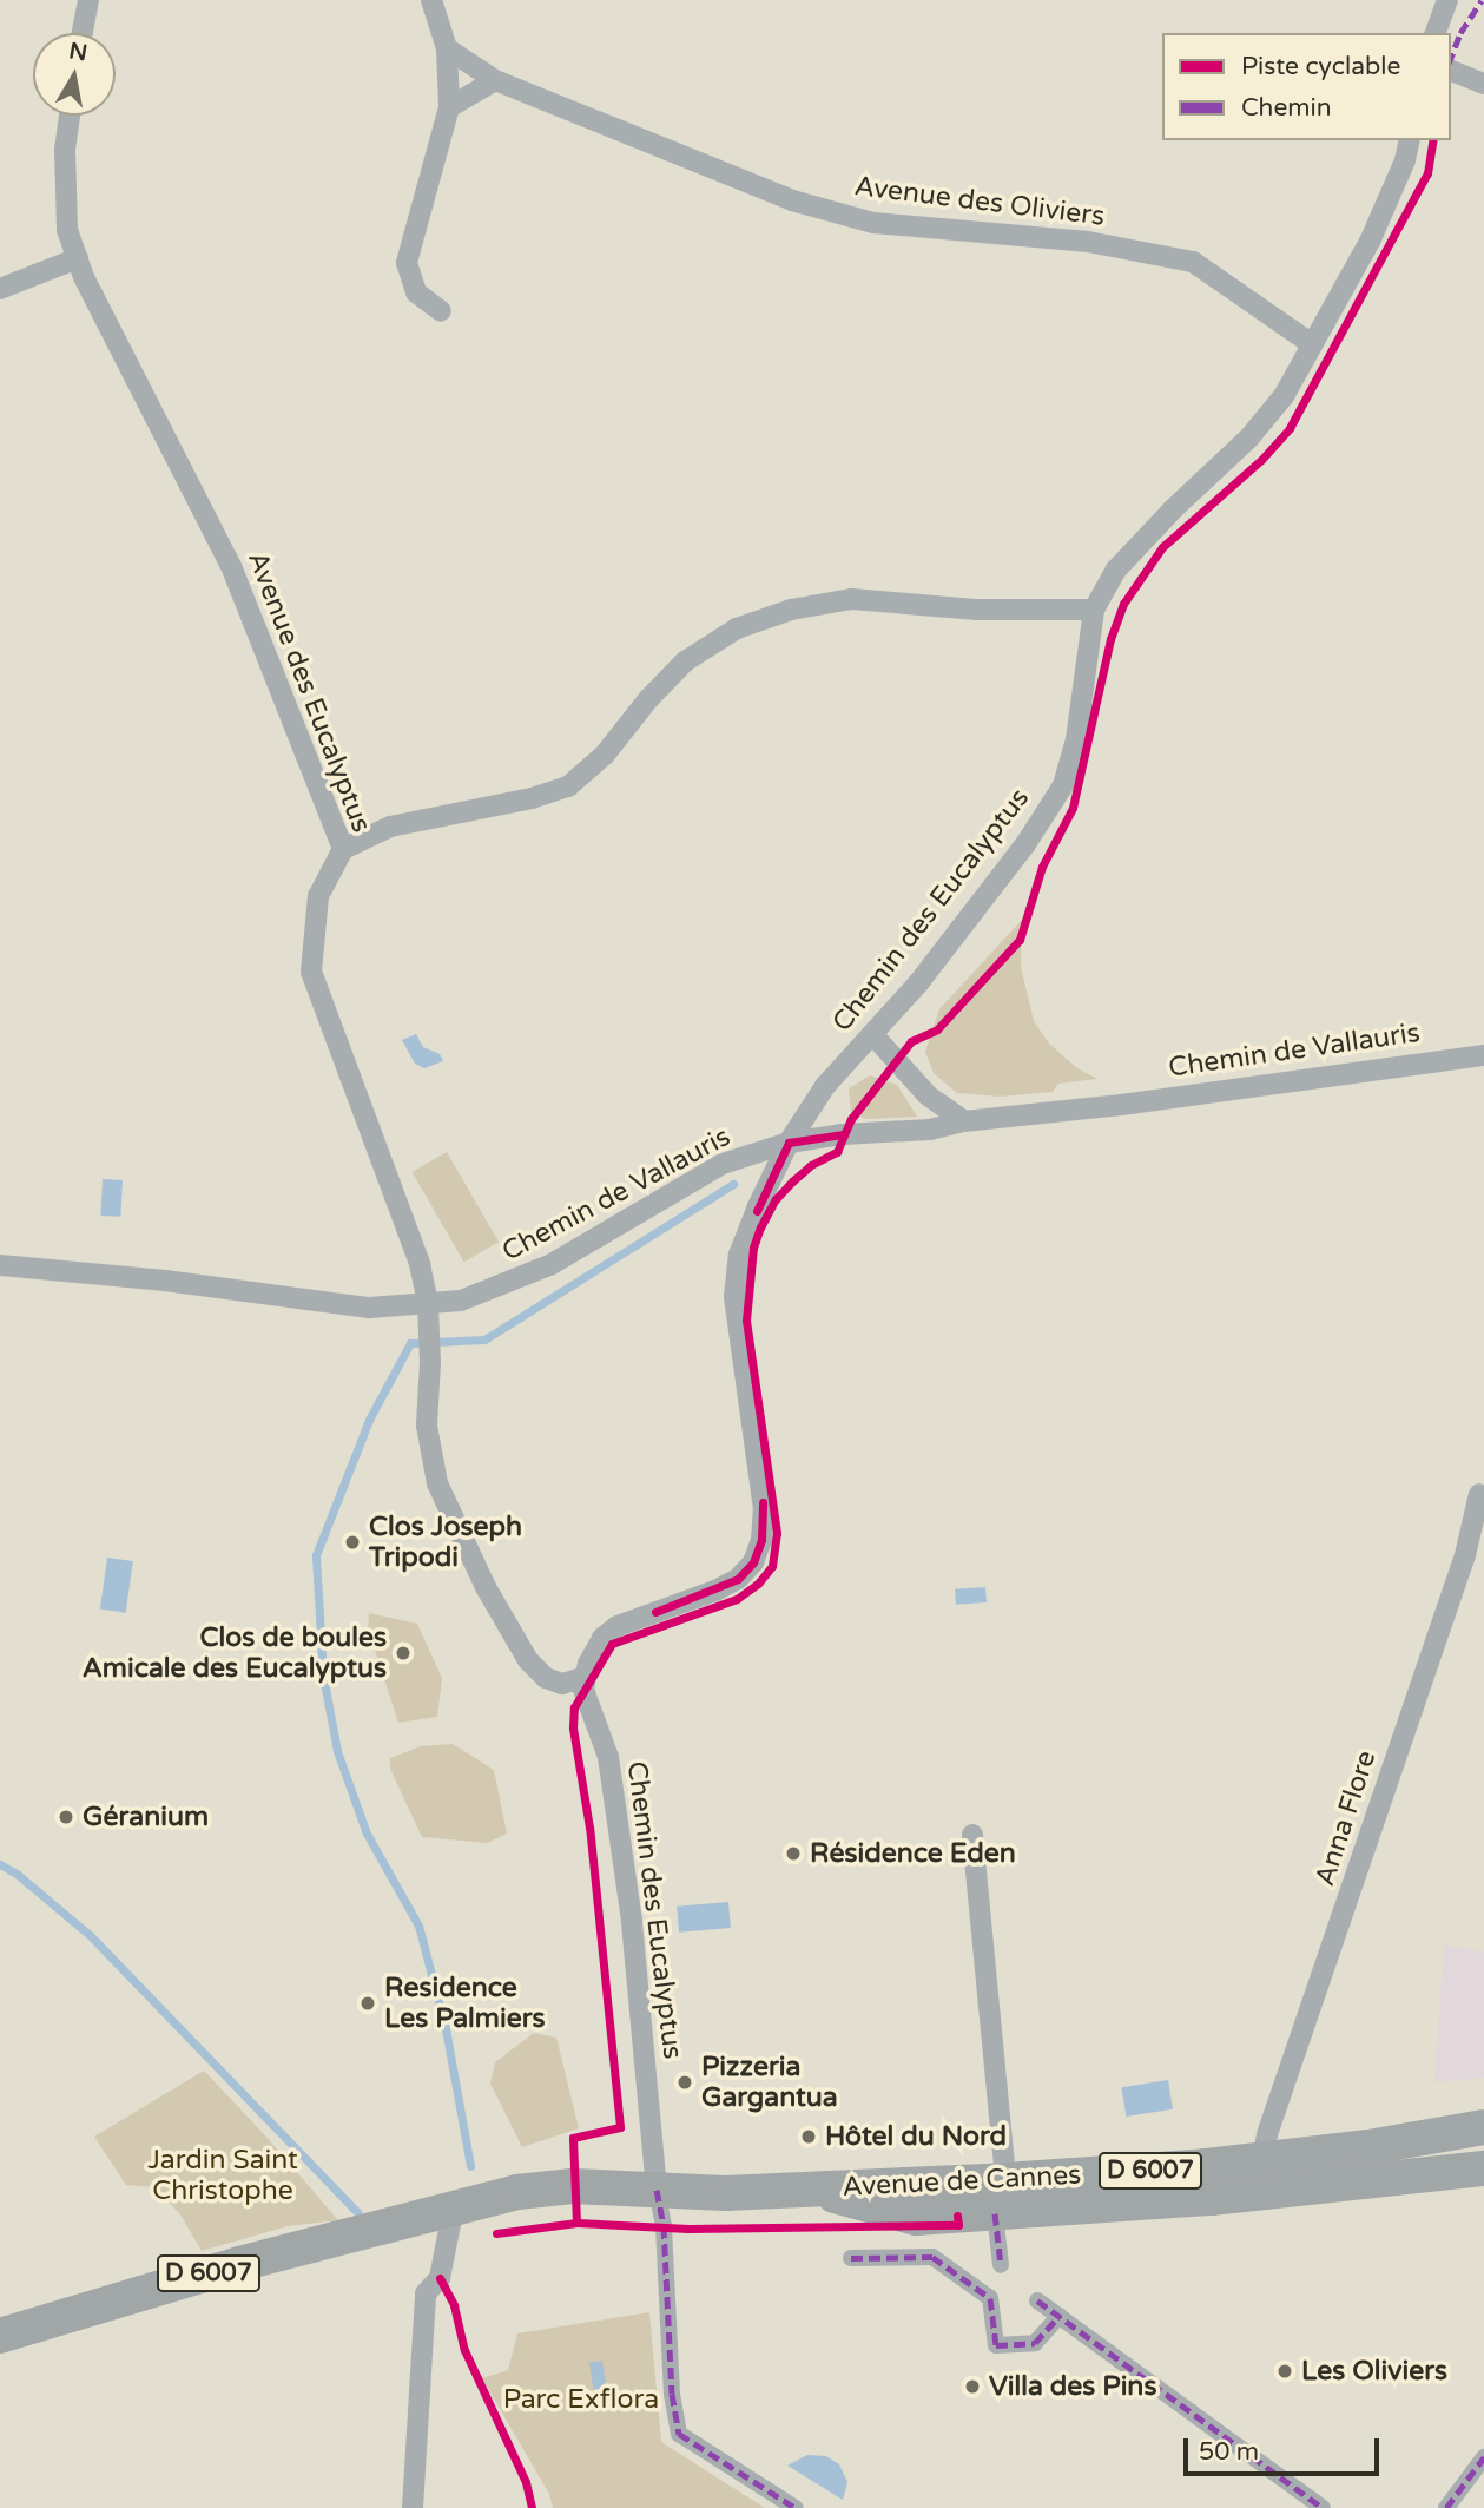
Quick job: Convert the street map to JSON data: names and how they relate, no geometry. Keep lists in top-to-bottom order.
{
  "streets": {
    "main road": ["D 6007", "Avenue de Cannes"],
    "street": [
      "Avenue des Oliviers",
      "Avenue des Eucalyptus",
      "Chemin des Eucalyptus",
      "Chemin de Vallauris",
      "Anna Flore"
    ]
  },
  "crossings": [
    ["Avenue des Oliviers", "Chemin des Eucalyptus"],
    ["Avenue des Eucalyptus", "Chemin des Eucalyptus"],
    ["Avenue des Eucalyptus", "Chemin de Vallauris"],
    ["Chemin des Eucalyptus", "Chemin de Vallauris"],
    ["Chemin des Eucalyptus", "D 6007"],
    ["Anna Flore", "Avenue de Cannes"],
    ["D 6007", "Avenue de Cannes"]
  ],
  "parks": ["Jardin Saint Christophe", "Parc Exflora"],
  "places": [
    "Clos Joseph Tripodi",
    "Clos de boules Amicale des Eucalyptus",
    "Géranium",
    "Résidence Eden",
    "Residence Les Palmiers",
    "Pizzeria Gargantua",
    "Hôtel du Nord",
    "Les Oliviers",
    "Villa des Pins"
  ],
  "legend": ["Piste cyclable", "Chemin"],
  "scale_bar": "50 m",
  "north": "top"
}
